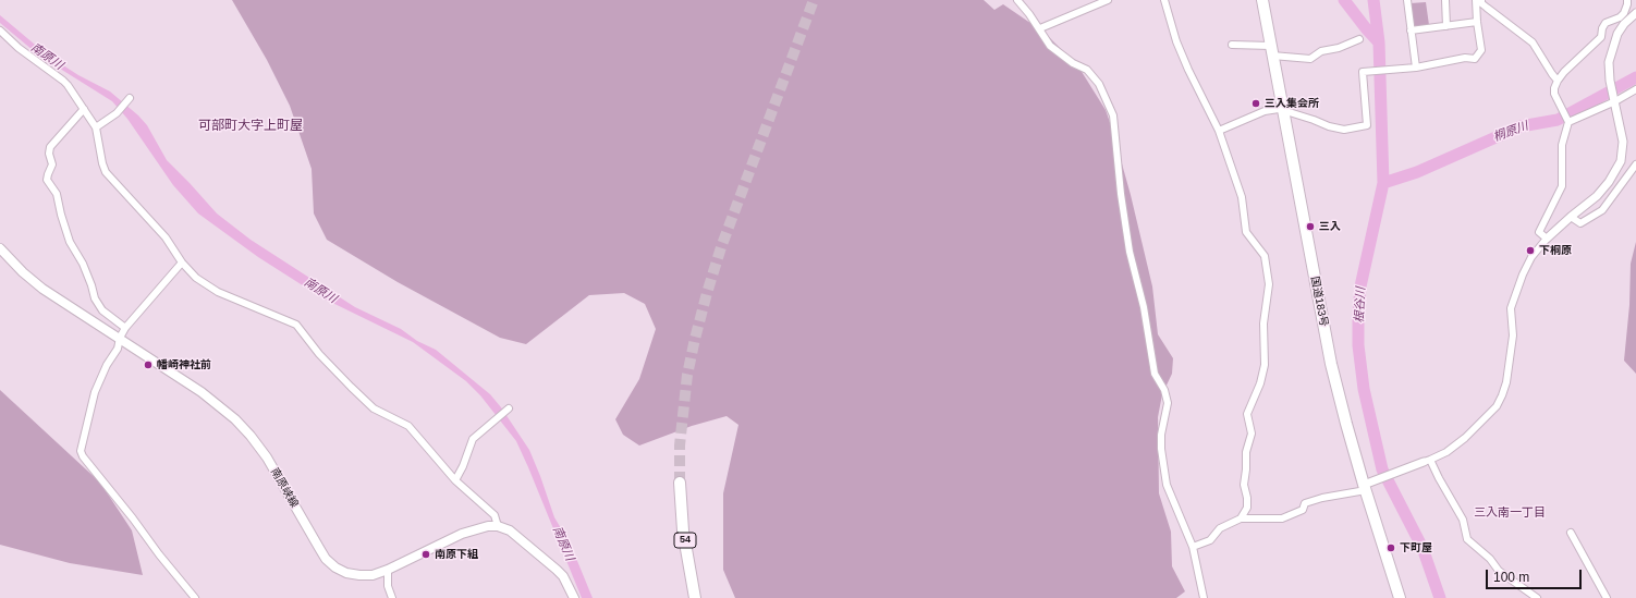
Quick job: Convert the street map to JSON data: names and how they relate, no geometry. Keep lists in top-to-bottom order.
{
  "streets": {
    "highway": ["国道183号", "54"],
    "main road": ["南原峡線"]
  },
  "districts": ["可部町大字上町屋", "三入南一丁目"],
  "water": ["南原川", "桐原川", "根谷川"],
  "places": [
    "三入集会所",
    "三入",
    "下桐原",
    "幡崎神社前",
    "下町屋",
    "南原下組"
  ],
  "scale_bar": "100 m"
}
